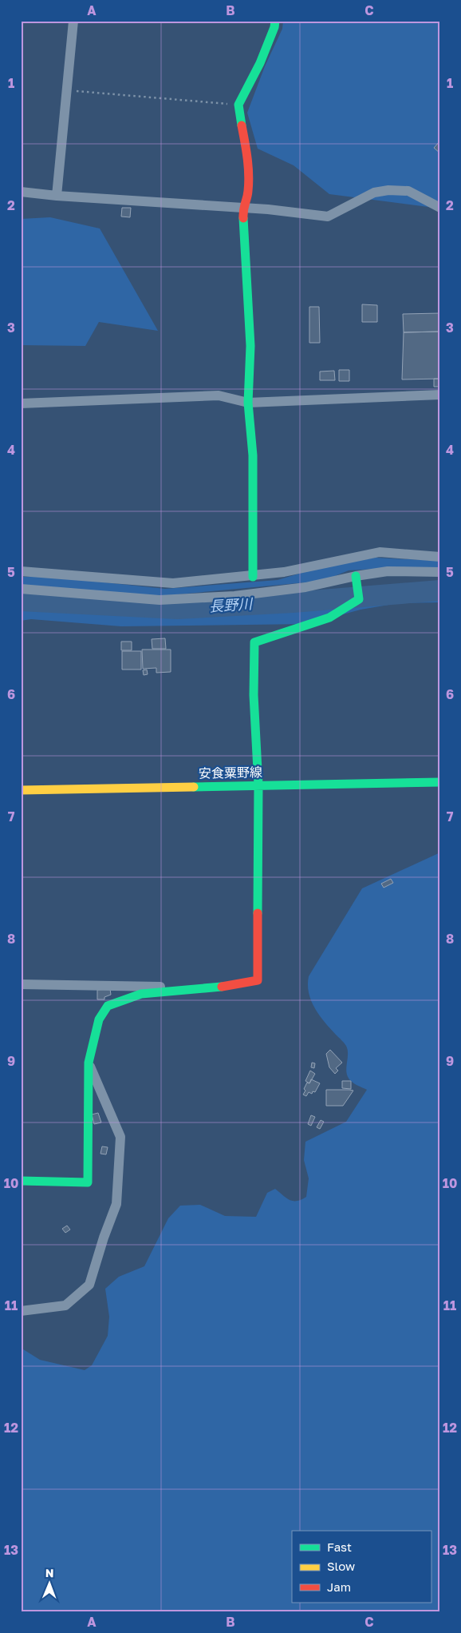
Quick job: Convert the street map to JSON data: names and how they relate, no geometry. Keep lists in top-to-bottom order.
{
  "streets": {
    "street": ["安食粟野線"]
  },
  "water": ["長野川"],
  "legend": ["Fast", "Slow", "Jam"],
  "north": "top",
  "grid": {
    "columns": ["A", "B", "C"],
    "rows": [
      "1",
      "2",
      "3",
      "4",
      "5",
      "6",
      "7",
      "8",
      "9",
      "10",
      "11",
      "12",
      "13"
    ]
  }
}
